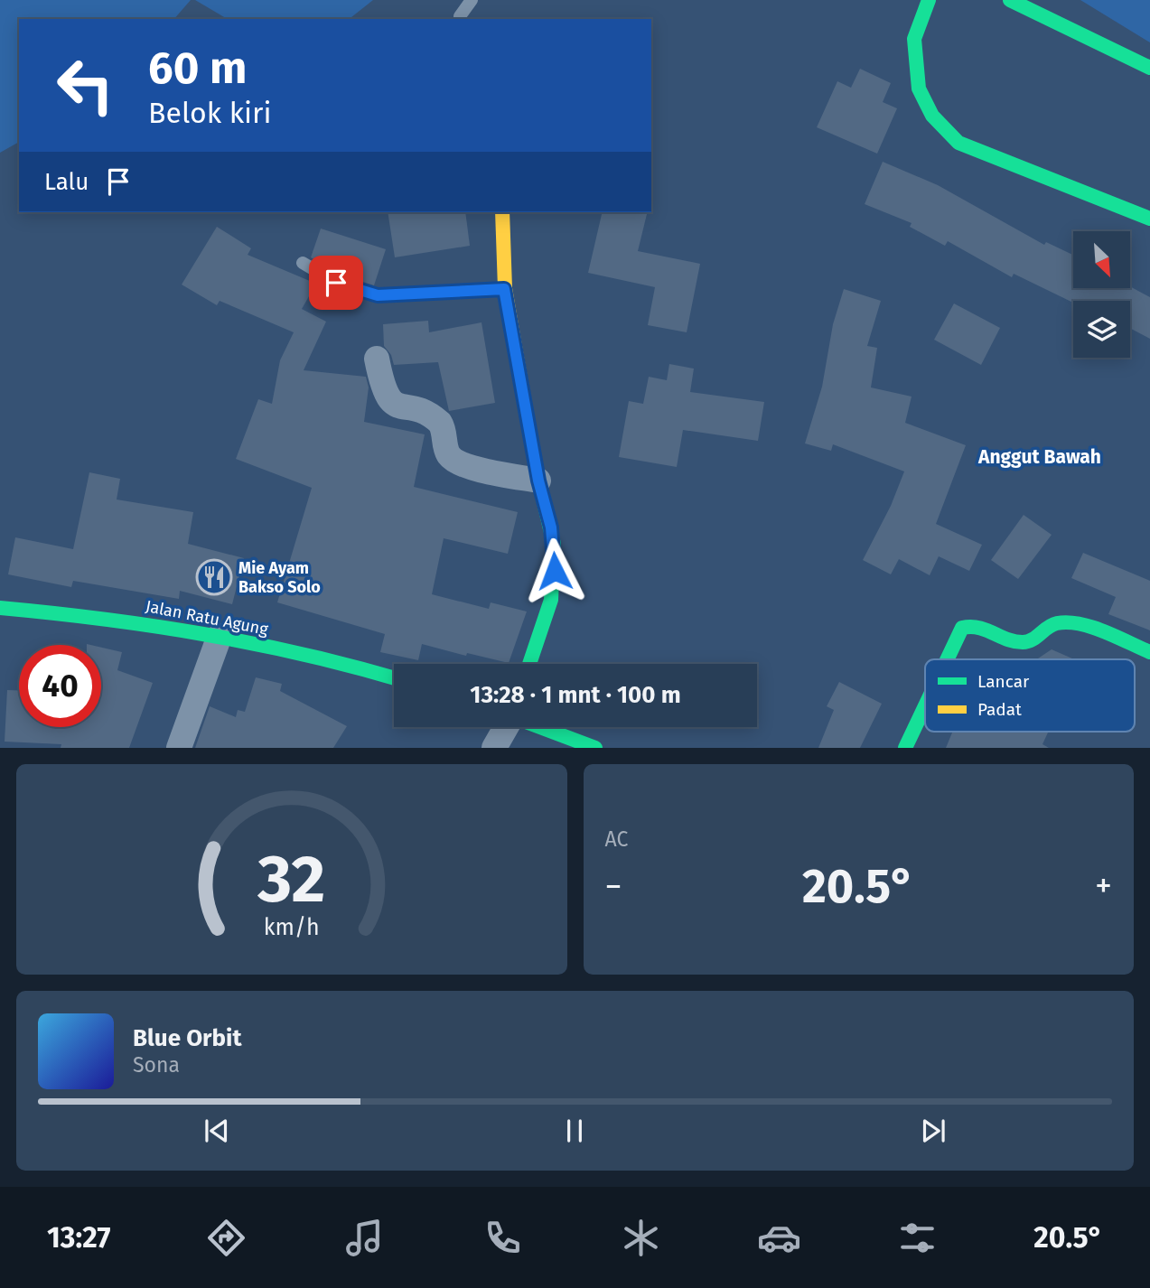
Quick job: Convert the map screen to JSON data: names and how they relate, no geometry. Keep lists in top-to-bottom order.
{
  "streets": {
    "street": ["Jalan Ratu Agung"]
  },
  "districts": ["Anggut Bawah"],
  "places": {
    "restaurant": ["Mie Ayam Bakso Solo"]
  },
  "legend": ["Lancar", "Padat"],
  "north": "bottom right",
  "page": {
    "turn": ["60 m", "Belok kiri"],
    "then": "Lalu",
    "limit": "40",
    "trip": "13:28 · 1 mnt · 100 m",
    "tile": "AC",
    "heat": ["−", "20.5°", "+"],
    "song": ["Blue Orbit", "Sona"],
    "tabs": ["13:27", "20.5°"],
    "gauge": ["32", "km/h"]
  }
}
